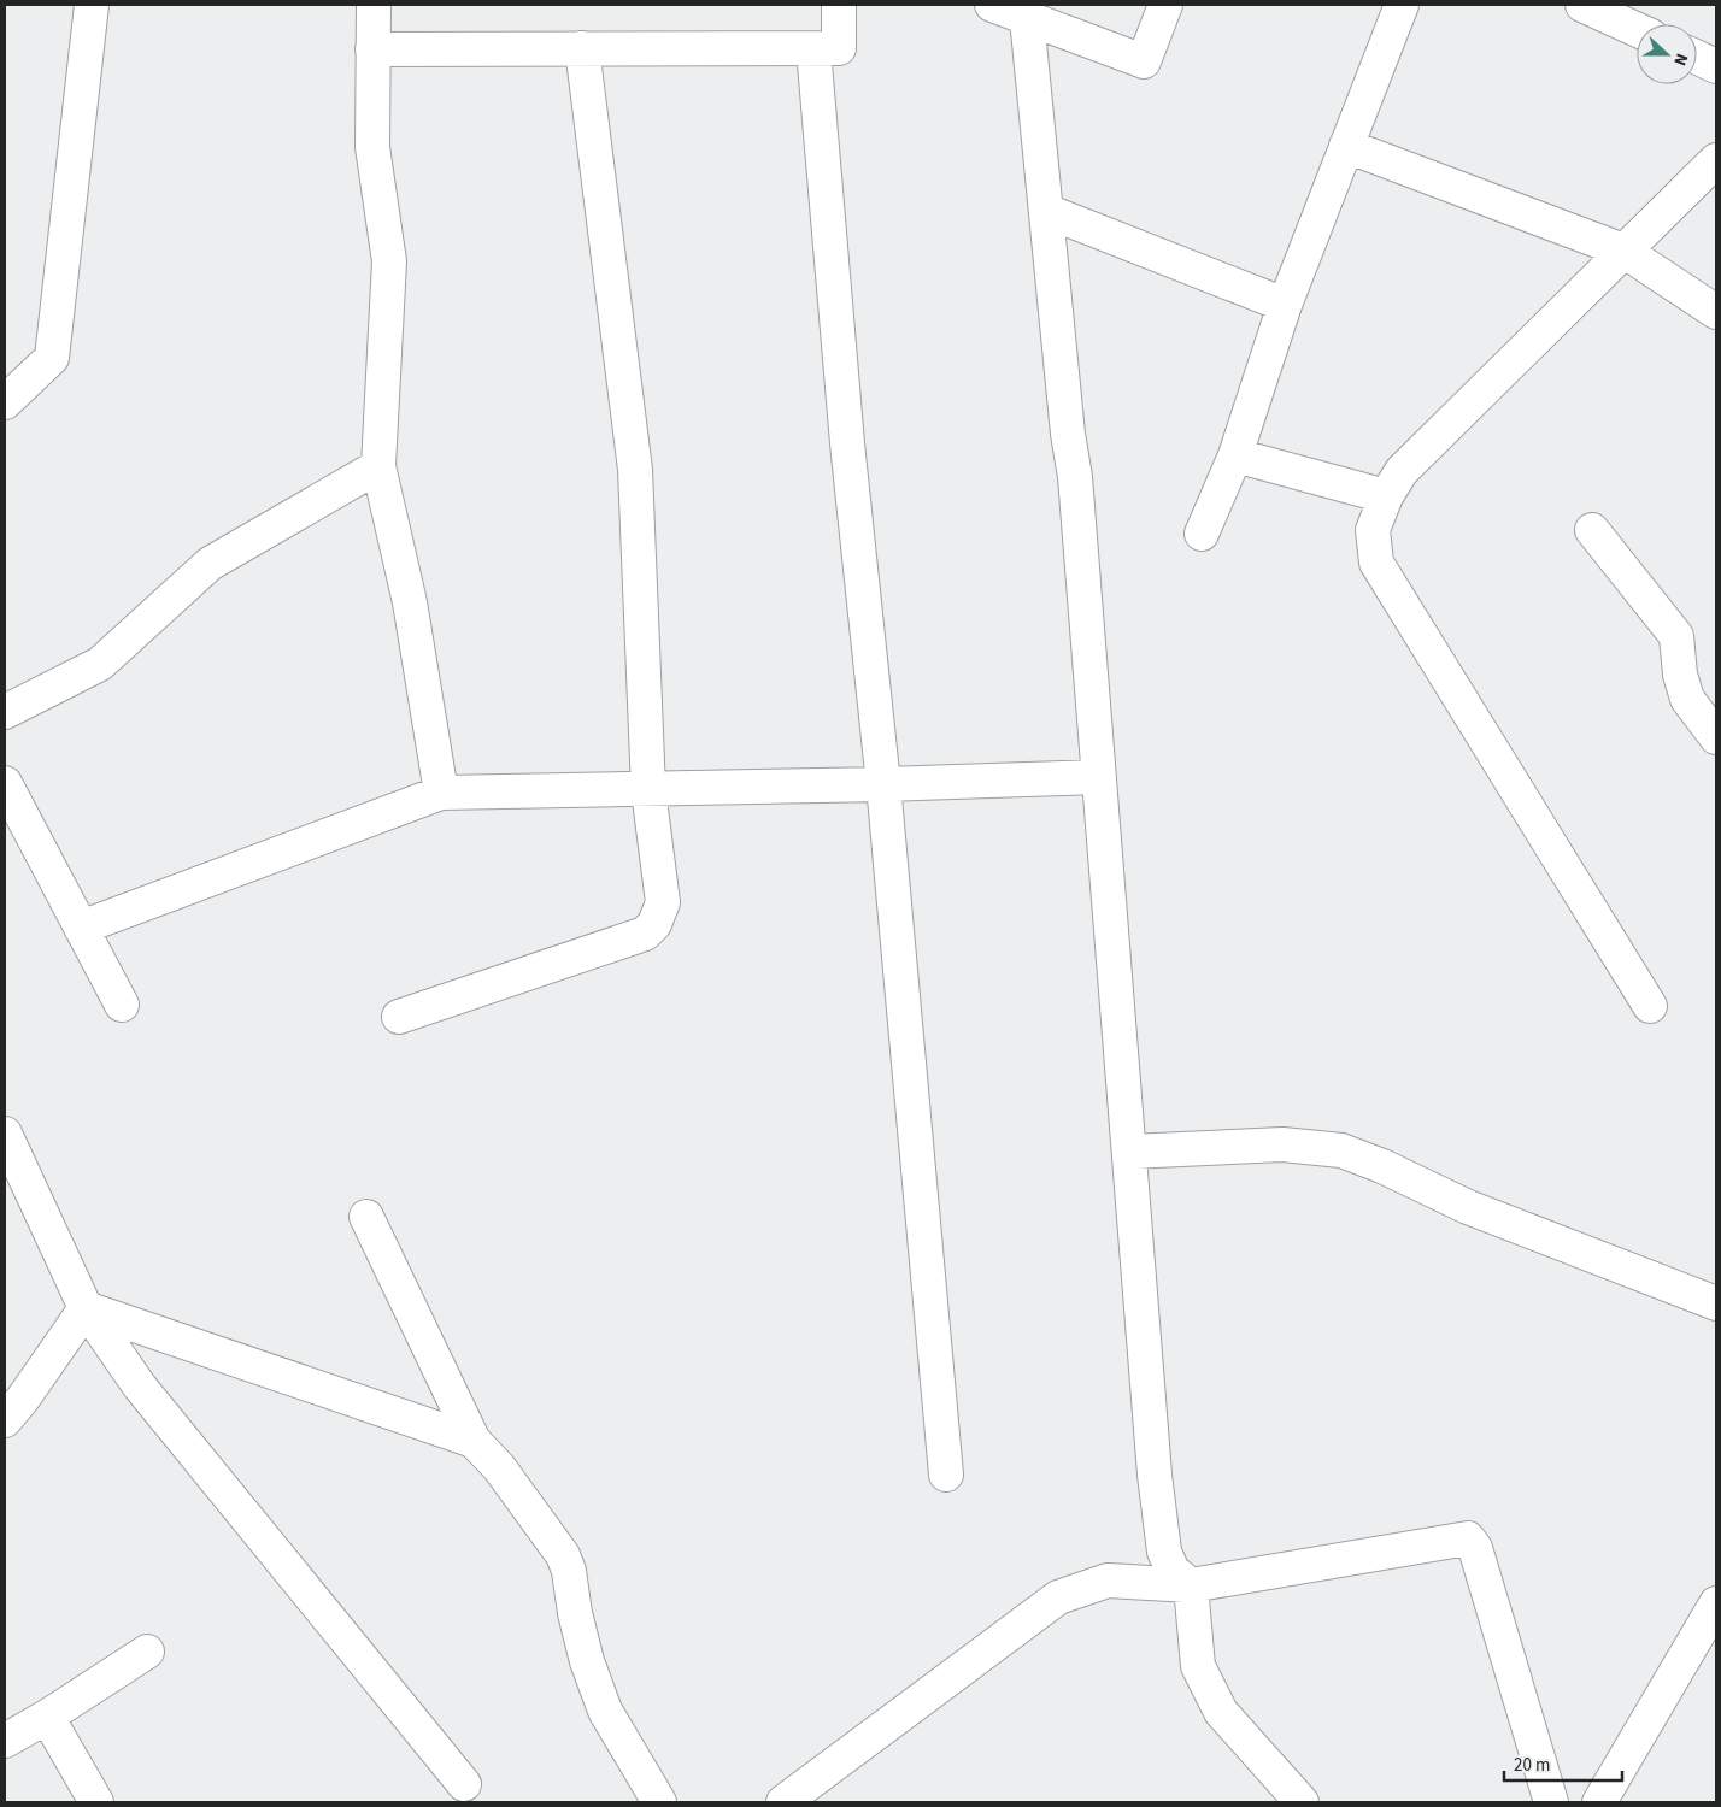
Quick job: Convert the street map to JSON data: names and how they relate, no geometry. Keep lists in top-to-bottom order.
{
  "scale_bar": "20 m",
  "north": "right"
}
